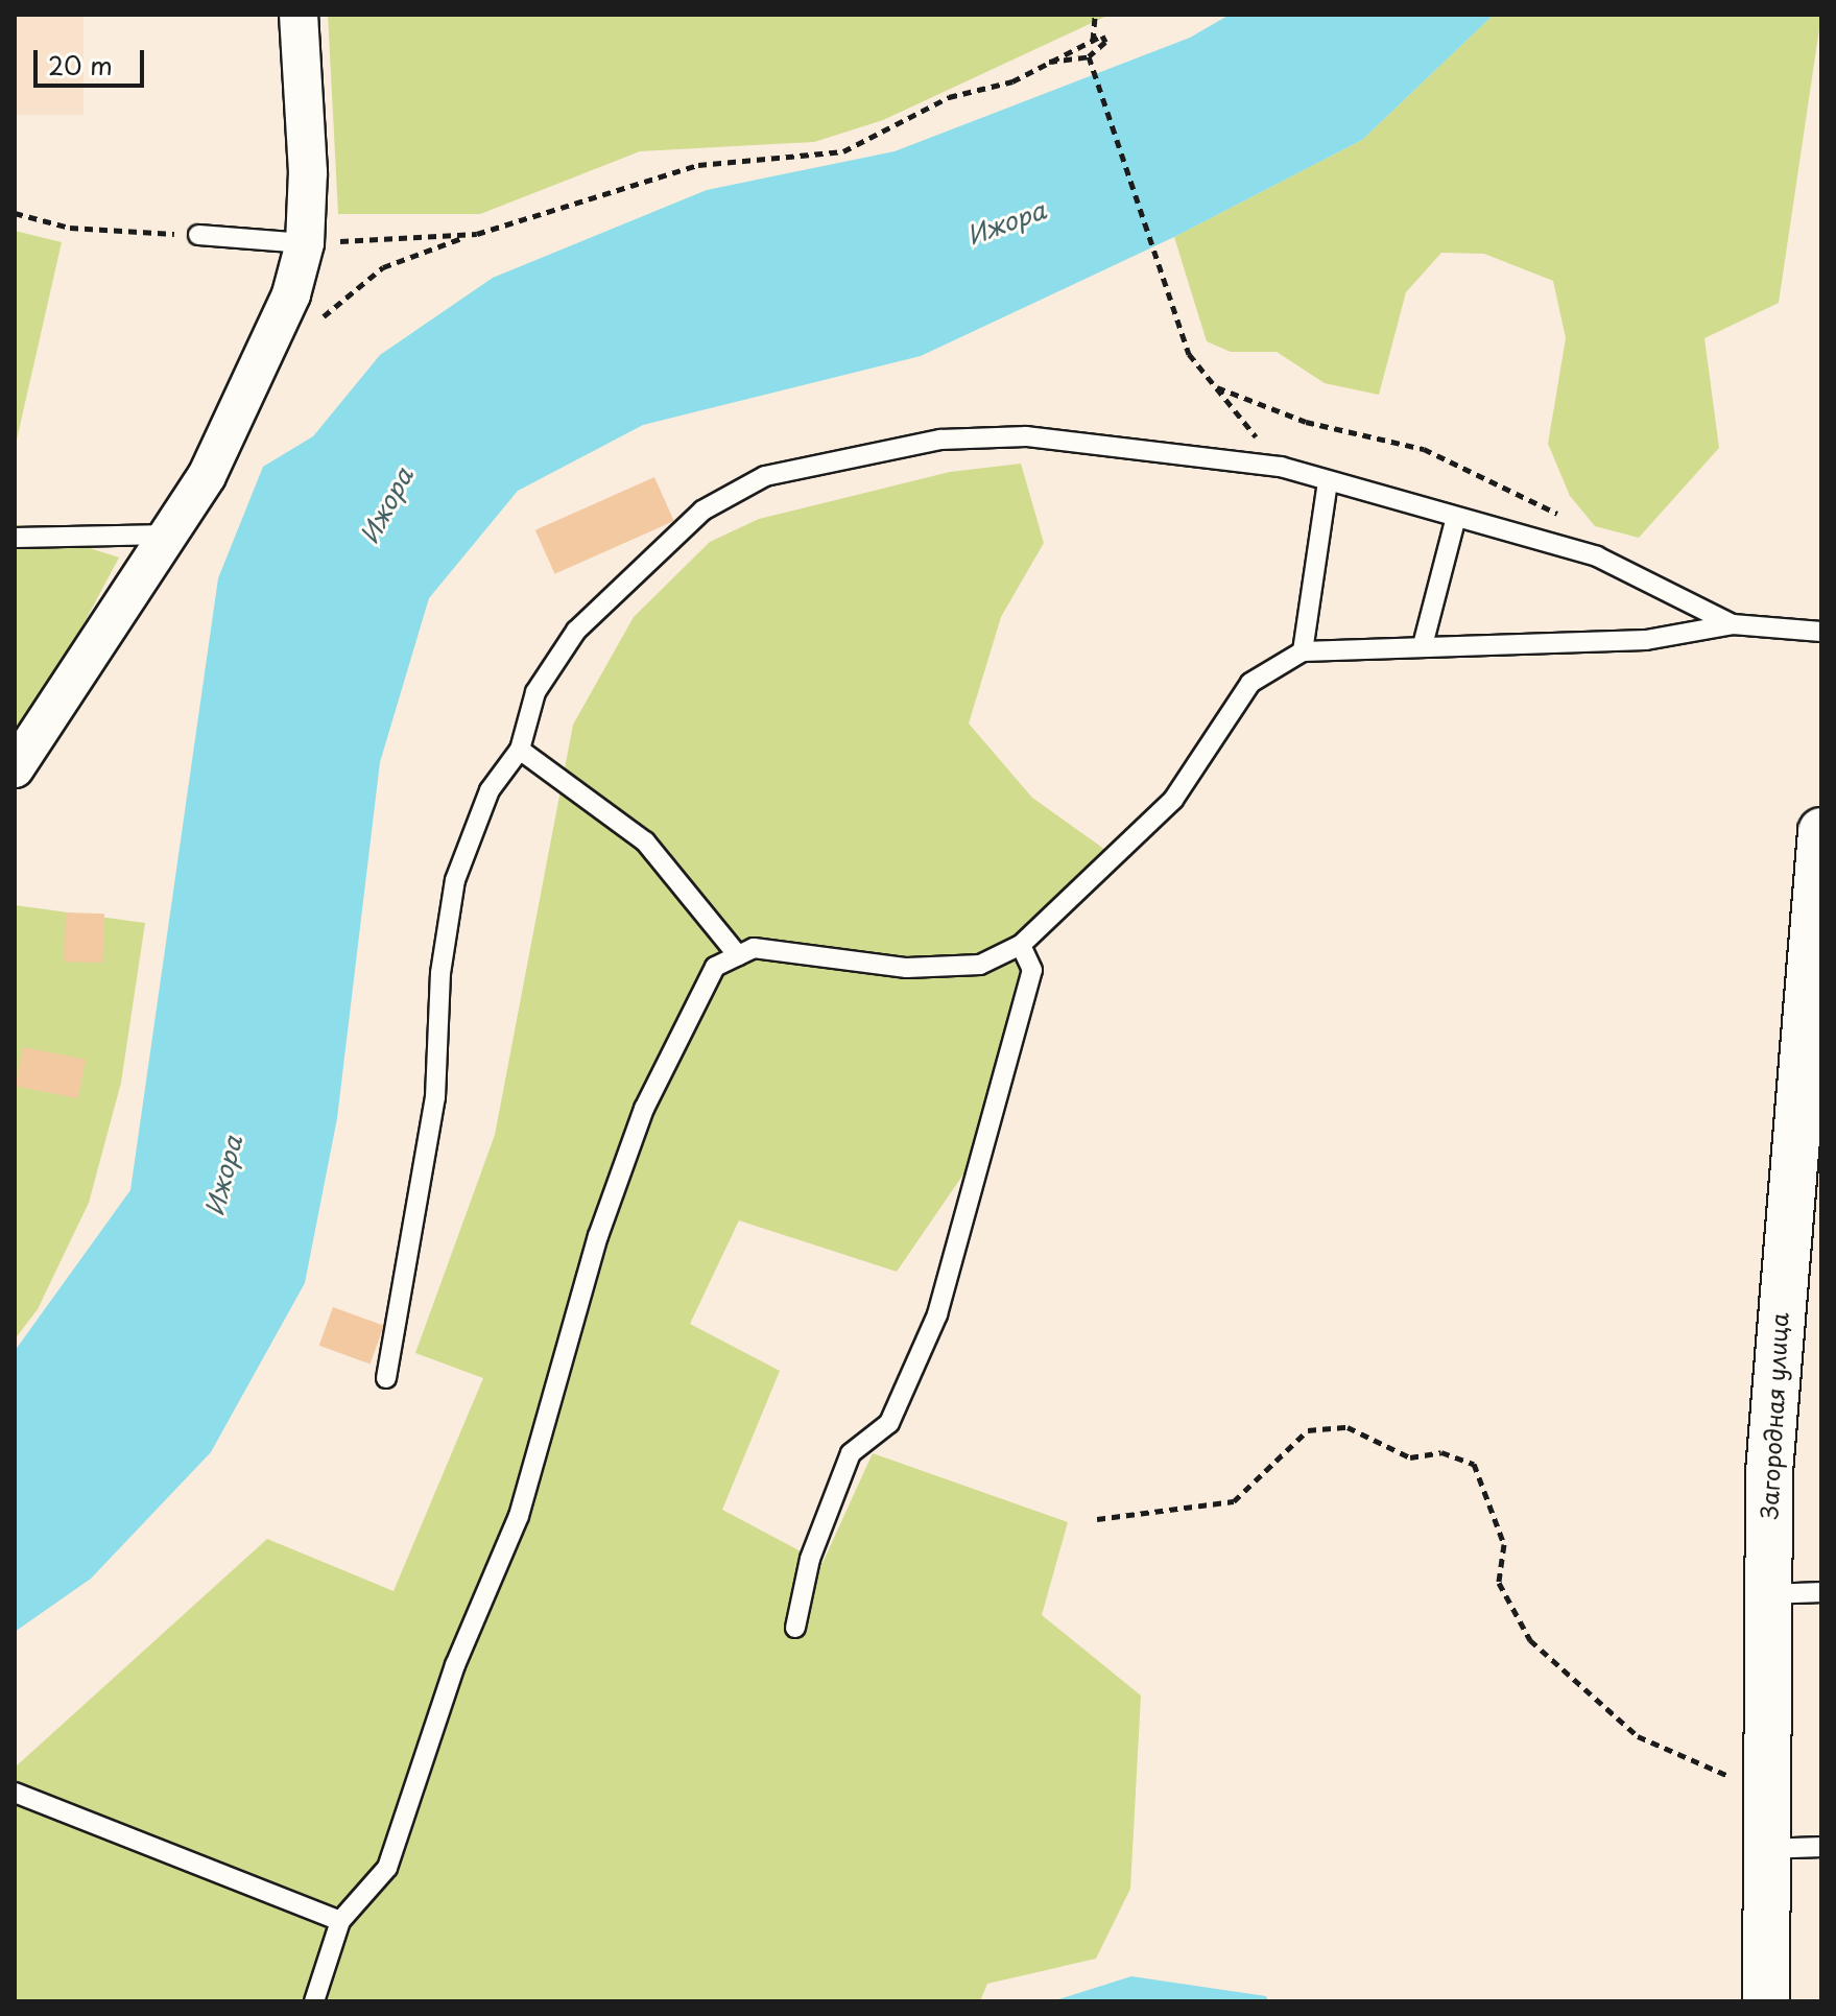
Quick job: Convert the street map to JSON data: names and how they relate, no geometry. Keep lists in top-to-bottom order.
{
  "streets": {
    "main road": ["Загородная улица"]
  },
  "water": ["Ижора"],
  "scale_bar": "20 m"
}
